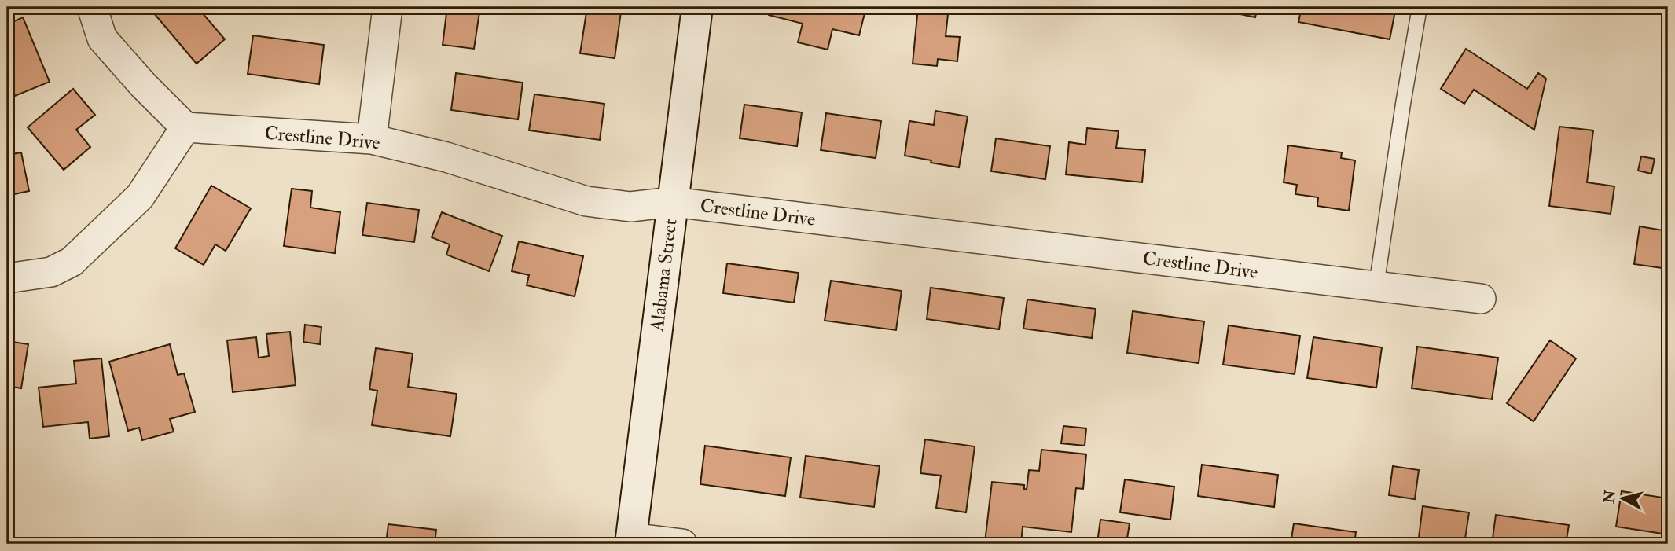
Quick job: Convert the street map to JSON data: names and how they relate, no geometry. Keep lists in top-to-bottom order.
{
  "streets": {
    "main road": ["Alabama Street"],
    "street": ["Crestline Drive"]
  },
  "crossings": [
    ["Crestline Drive", "Alabama Street"]
  ],
  "north": "left"
}
